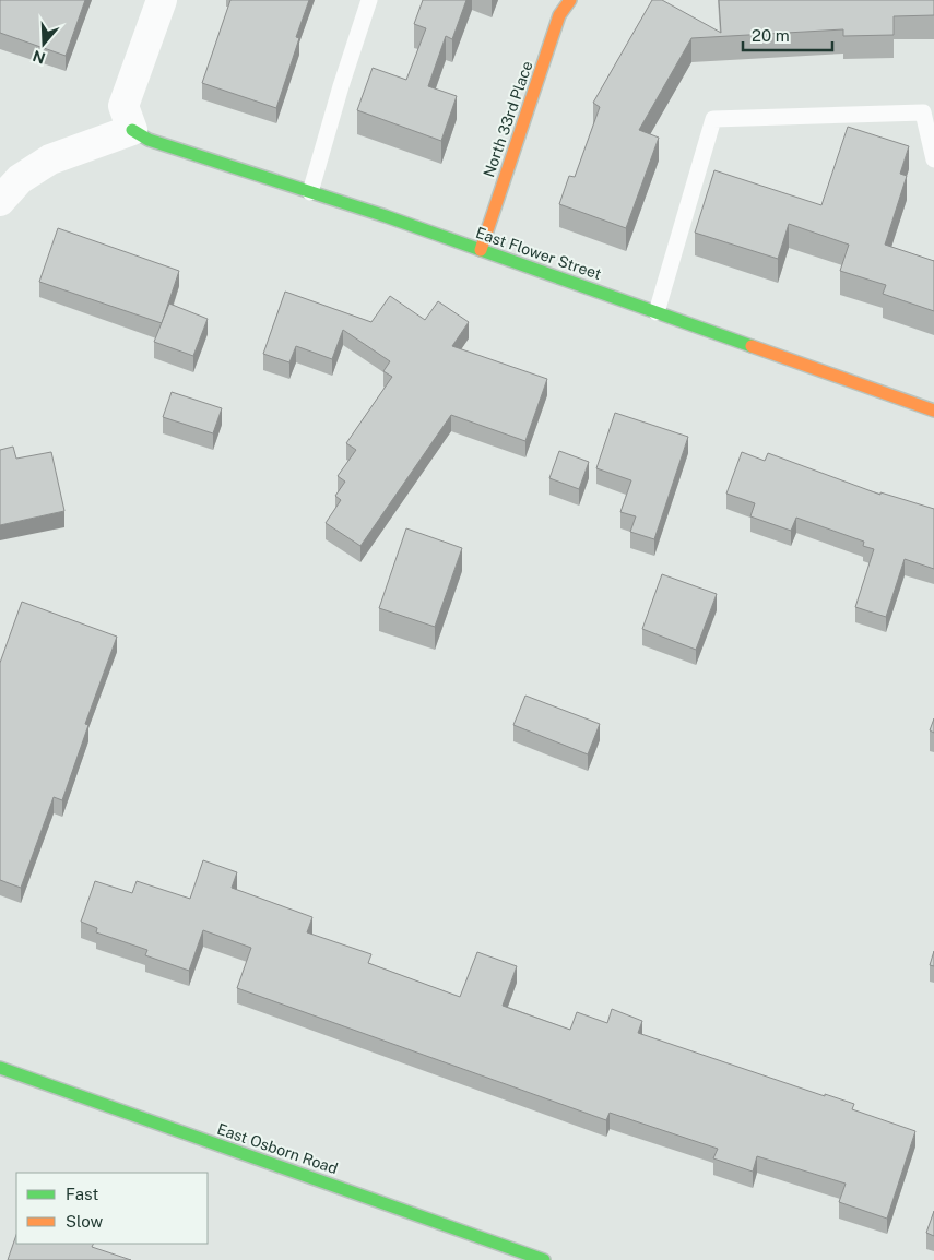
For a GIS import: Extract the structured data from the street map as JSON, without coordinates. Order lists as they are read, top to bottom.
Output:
{
  "streets": {
    "street": ["North 33rd Place", "East Flower Street", "East Osborn Road"]
  },
  "crossings": [
    ["North 33rd Place", "East Flower Street"]
  ],
  "legend": ["Fast", "Slow"],
  "scale_bar": "20 m",
  "north": "bottom"
}
